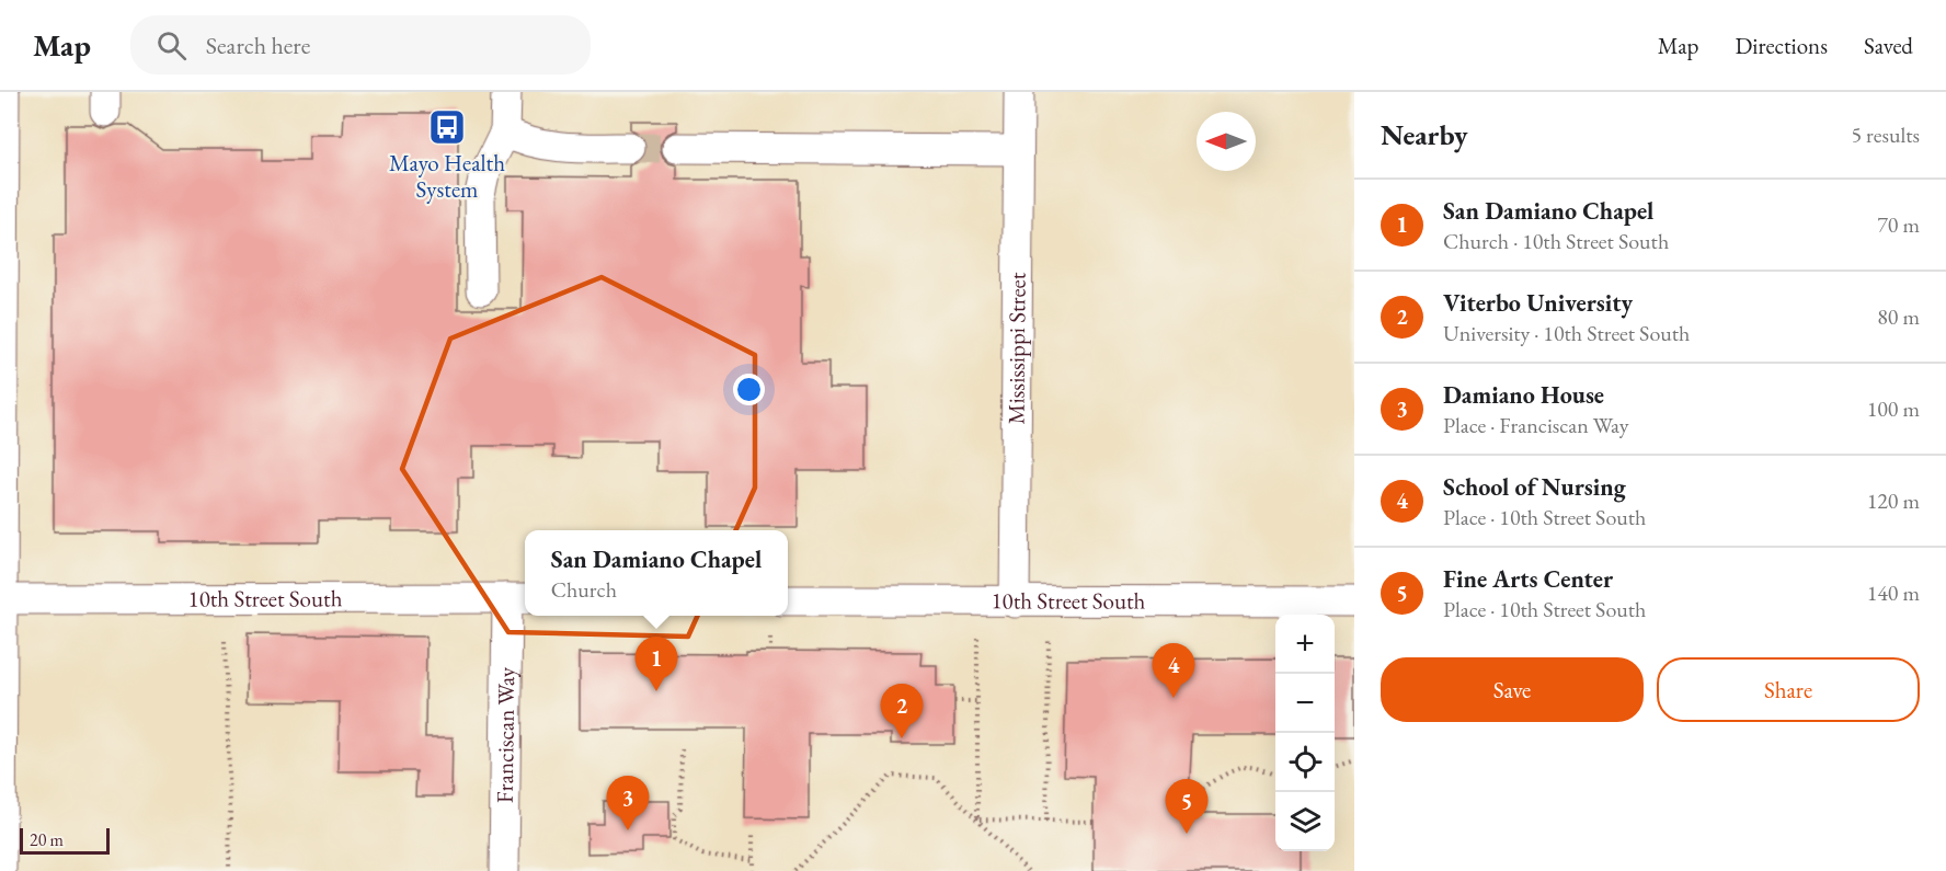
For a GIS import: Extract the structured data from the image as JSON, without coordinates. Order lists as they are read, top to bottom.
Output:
{
  "streets": {
    "street": ["Mississippi Street", "10th Street South", "Franciscan Way"]
  },
  "crossings": [
    ["Mississippi Street", "10th Street South"],
    ["10th Street South", "Franciscan Way"]
  ],
  "places": {
    "bus stop": ["Mayo Health System"]
  },
  "scale_bar": "20 m",
  "north": "left",
  "page": {
    "header": "Map",
    "search": "Search here",
    "nav": ["Map", "Directions", "Saved"],
    "heading": ["Nearby", "5 results"],
    "list": [
      {
        "mark": "1",
        "name": "San Damiano Chapel",
        "note": "Church · 10th Street South",
        "value": "70 m"
      },
      {
        "mark": "2",
        "name": "Viterbo University",
        "note": "University · 10th Street South",
        "value": "80 m"
      },
      {
        "mark": "3",
        "name": "Damiano House",
        "note": "Place · Franciscan Way",
        "value": "100 m"
      },
      {
        "mark": "4",
        "name": "School of Nursing",
        "note": "Place · 10th Street South",
        "value": "120 m"
      },
      {
        "mark": "5",
        "name": "Fine Arts Center",
        "note": "Place · 10th Street South",
        "value": "140 m"
      }
    ],
    "popup": ["San Damiano Chapel", "Church"],
    "map_buttons": ["+", "−"],
    "pins": [
      "1",
      "4",
      "2",
      "3",
      "5"
    ],
    "buttons": ["Save", "Share"],
    "scale": "20 m"
  }
}
